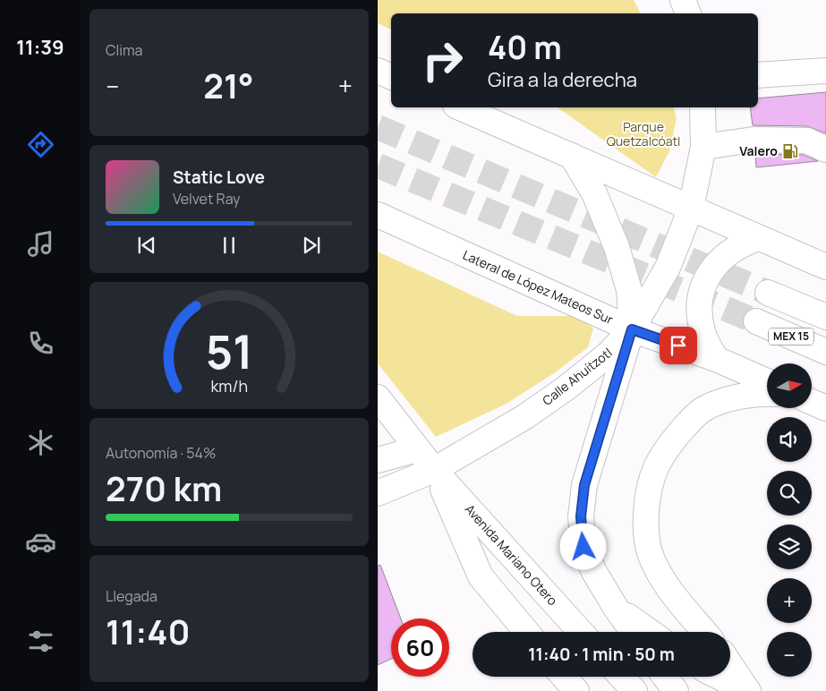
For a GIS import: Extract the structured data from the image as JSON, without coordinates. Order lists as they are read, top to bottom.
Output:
{
  "streets": {
    "main road": [
      "Lateral de López Mateos Sur",
      "MEX 15",
      "Calle Ahuítzotl",
      "Avenida Mariano Otero"
    ]
  },
  "crossings": [
    ["Lateral de López Mateos Sur", "Calle Ahuítzotl"],
    ["Calle Ahuítzotl", "Avenida Mariano Otero"]
  ],
  "parks": ["Parque Quetzalcóatl"],
  "places": {
    "fuel station": ["Valero"]
  },
  "north": "right",
  "page": {
    "tabs": "11:39",
    "tile": [
      "Clima",
      ["Autonomía · 54%", "270 km"],
      ["Llegada", "11:40"]
    ],
    "turn": ["40 m", "Gira a la derecha"],
    "heat": ["−", "21°", "+"],
    "song": ["Static Love", "Velvet Ray"],
    "map_buttons": ["+", "−"],
    "limit": "60",
    "trip": "11:40 · 1 min · 50 m",
    "gauge": ["51", "km/h"]
  }
}
